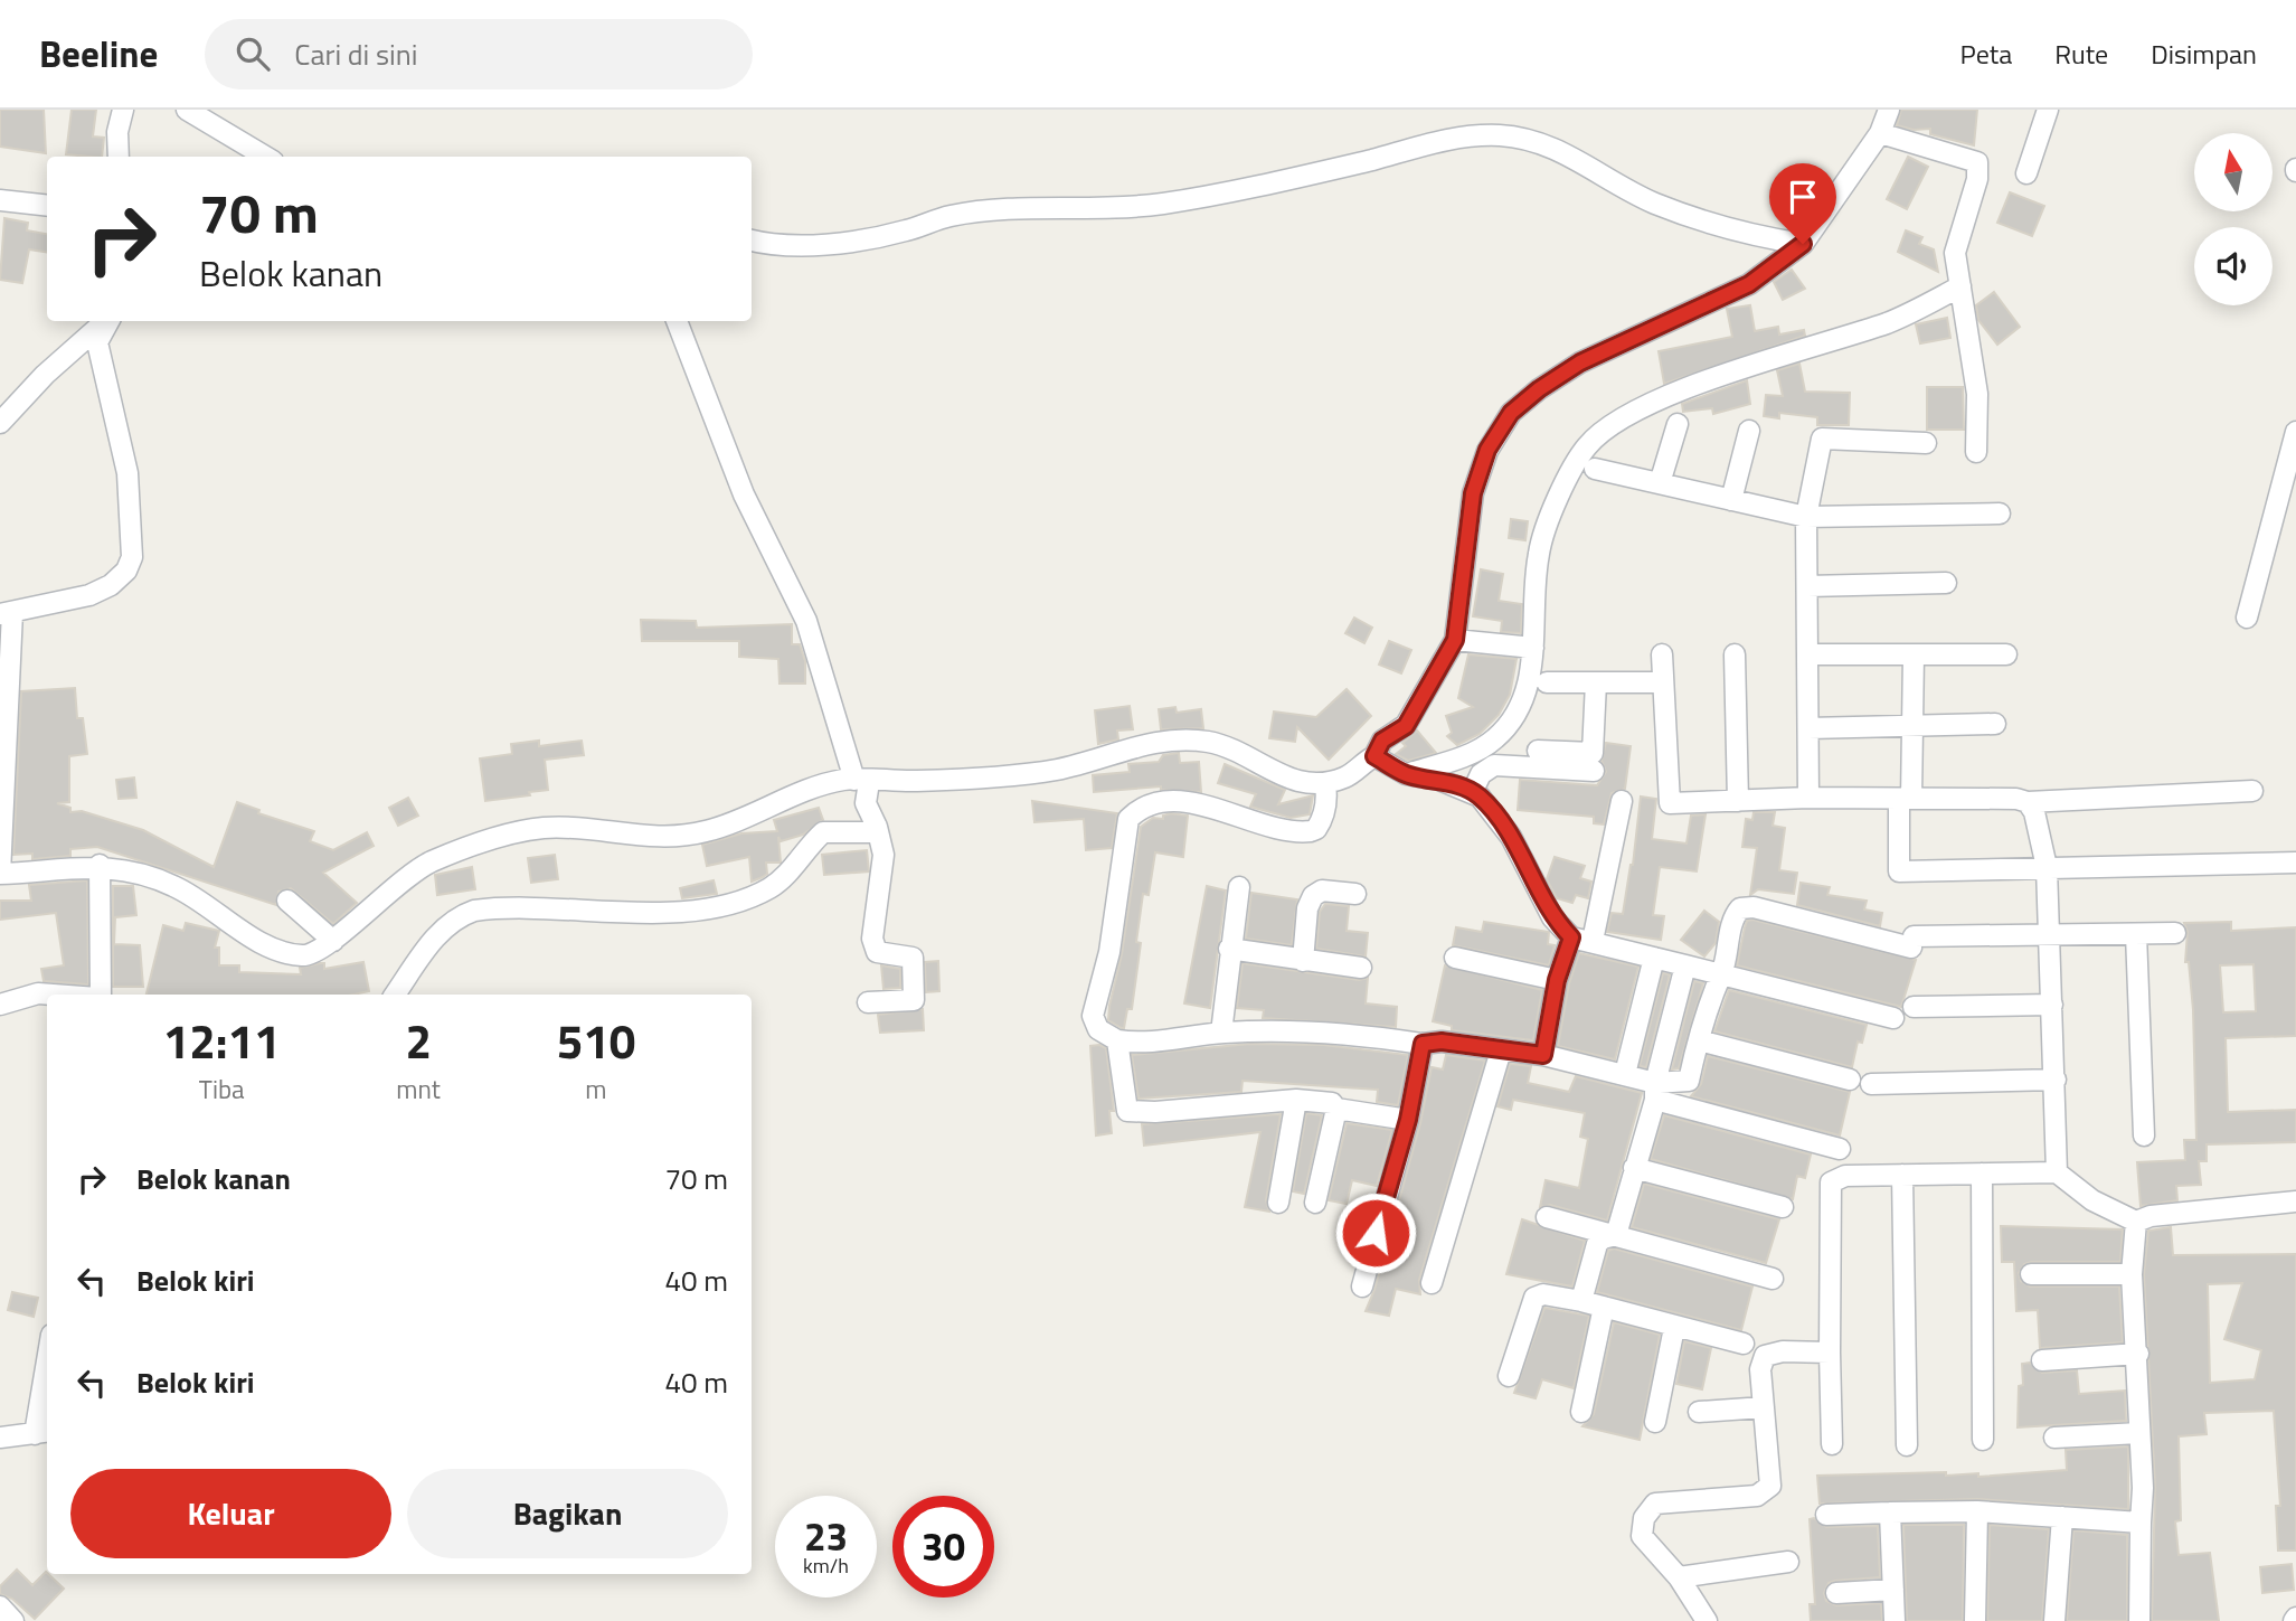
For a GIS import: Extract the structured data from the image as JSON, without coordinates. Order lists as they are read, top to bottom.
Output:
{
  "north": "top",
  "page": {
    "header": "Beeline",
    "search": "Cari di sini",
    "nav": ["Peta", "Rute", "Disimpan"],
    "turn": ["70 m", "Belok kanan"],
    "eta": [
      "12:11",
      "Tiba",
      "2",
      "mnt",
      "510",
      "m"
    ],
    "list": [
      {
        "name": "Belok kanan",
        "value": "70 m"
      },
      {
        "name": "Belok kiri",
        "value": "40 m"
      },
      {
        "name": "Belok kiri",
        "value": "40 m"
      }
    ],
    "buttons": ["Keluar", "Bagikan"],
    "speed": "23 km/h",
    "limit": "30"
  }
}
